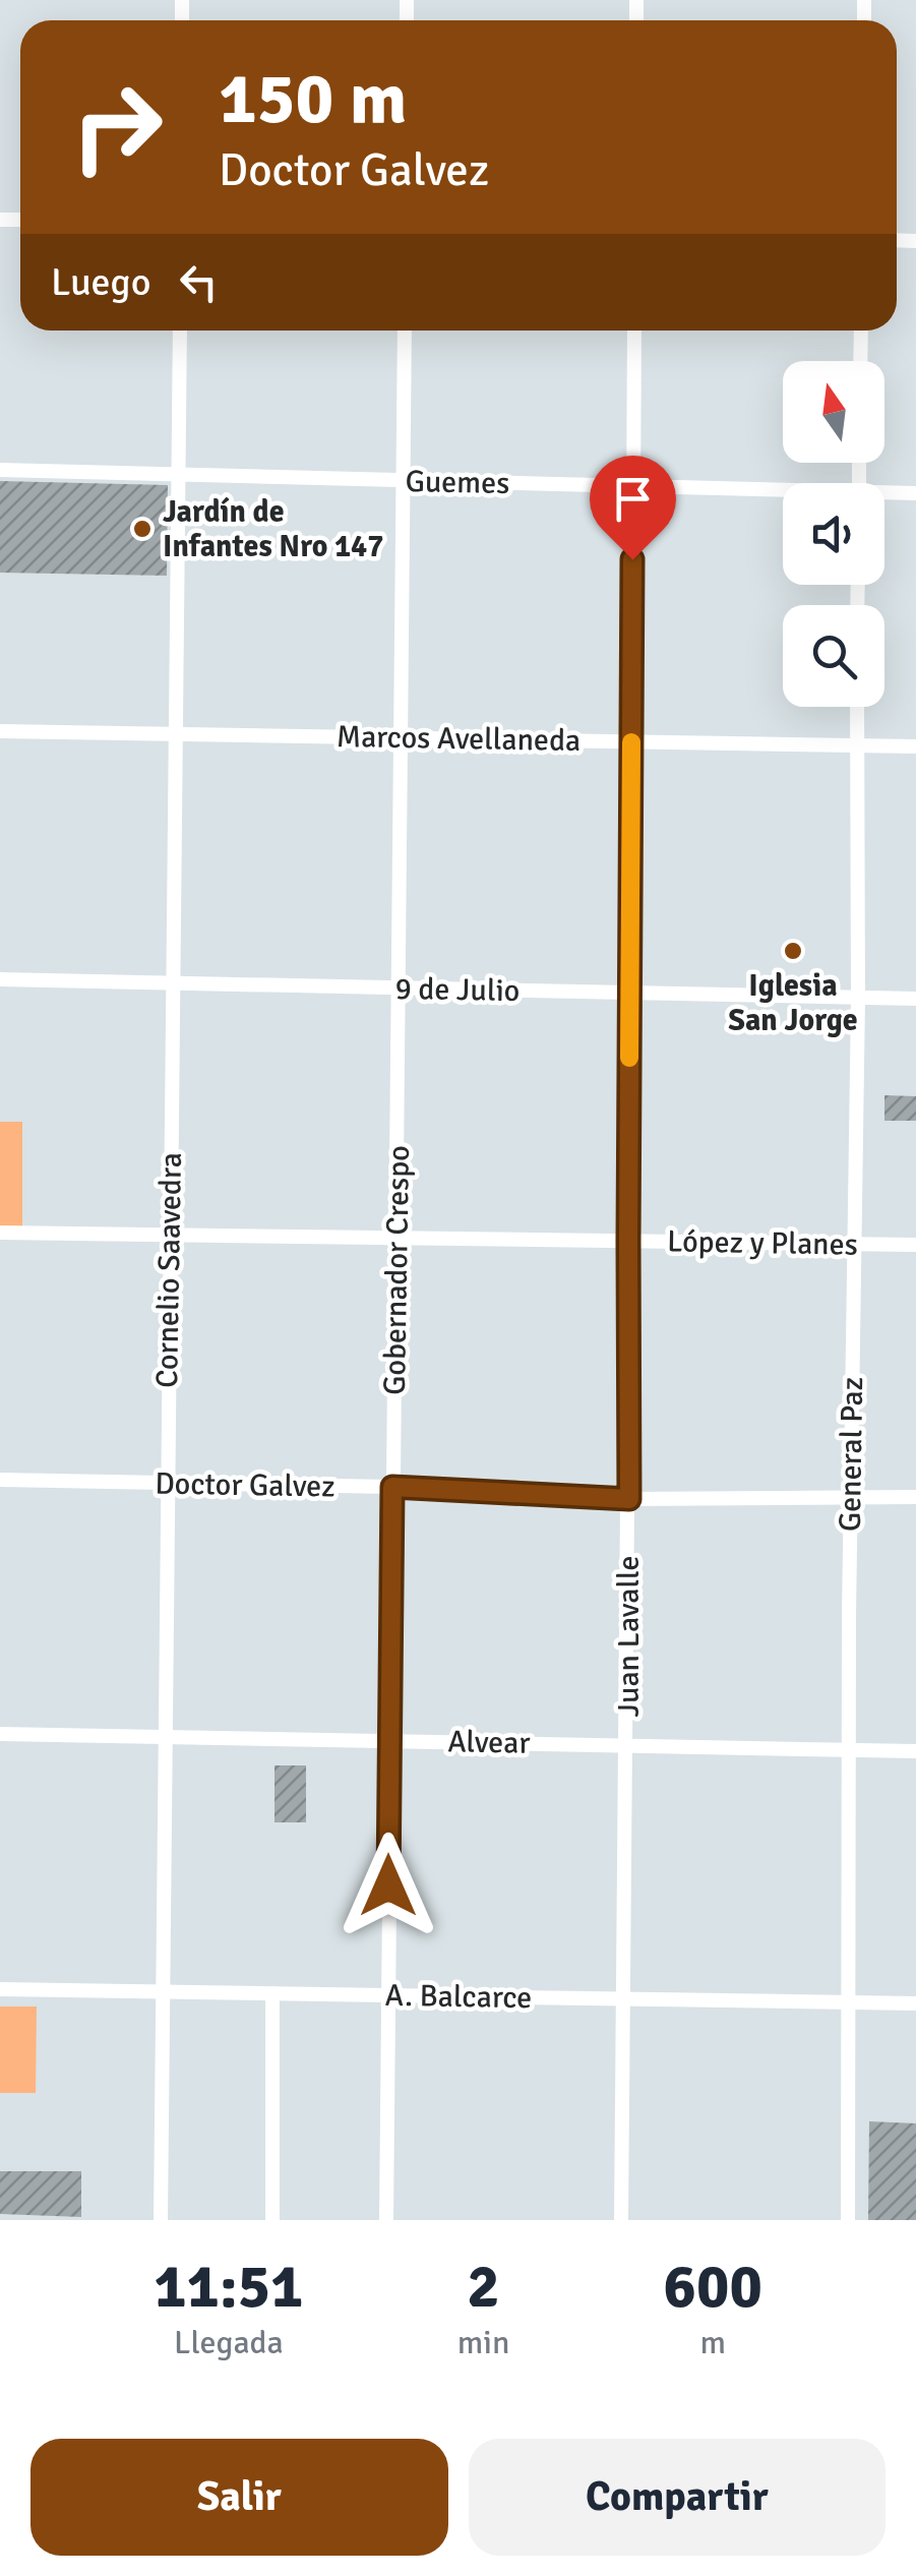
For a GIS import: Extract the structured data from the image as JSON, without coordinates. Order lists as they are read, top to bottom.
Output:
{
  "streets": {
    "street": [
      "Guemes",
      "Marcos Avellaneda",
      "9 de Julio",
      "López y Planes",
      "Cornelio Saavedra",
      "Gobernador Crespo",
      "General Paz",
      "Doctor Galvez",
      "Juan Lavalle",
      "Alvear",
      "A. Balcarce"
    ]
  },
  "crossings": [
    ["Guemes", "Cornelio Saavedra"],
    ["Guemes", "Gobernador Crespo"],
    ["Guemes", "Juan Lavalle"],
    ["Marcos Avellaneda", "Cornelio Saavedra"],
    ["Marcos Avellaneda", "Gobernador Crespo"],
    ["Marcos Avellaneda", "General Paz"],
    ["Marcos Avellaneda", "Juan Lavalle"],
    ["9 de Julio", "Cornelio Saavedra"],
    ["9 de Julio", "Gobernador Crespo"],
    ["9 de Julio", "General Paz"],
    ["9 de Julio", "Juan Lavalle"],
    ["López y Planes", "Cornelio Saavedra"],
    ["López y Planes", "Gobernador Crespo"],
    ["López y Planes", "General Paz"],
    ["López y Planes", "Juan Lavalle"],
    ["Cornelio Saavedra", "Doctor Galvez"],
    ["Cornelio Saavedra", "Alvear"],
    ["Cornelio Saavedra", "A. Balcarce"],
    ["Gobernador Crespo", "Doctor Galvez"],
    ["Gobernador Crespo", "Alvear"],
    ["Gobernador Crespo", "A. Balcarce"],
    ["General Paz", "Doctor Galvez"],
    ["General Paz", "Alvear"],
    ["General Paz", "A. Balcarce"],
    ["Doctor Galvez", "Juan Lavalle"],
    ["Juan Lavalle", "Alvear"],
    ["Juan Lavalle", "A. Balcarce"]
  ],
  "places": ["Jardín de Infantes Nro 147", "Iglesia San Jorge"],
  "north": "top",
  "page": {
    "turn": ["150 m", "Doctor Galvez"],
    "then": "Luego",
    "eta": [
      "11:51",
      "Llegada",
      "2",
      "min",
      "600",
      "m"
    ],
    "buttons": ["Salir", "Compartir"]
  }
}
